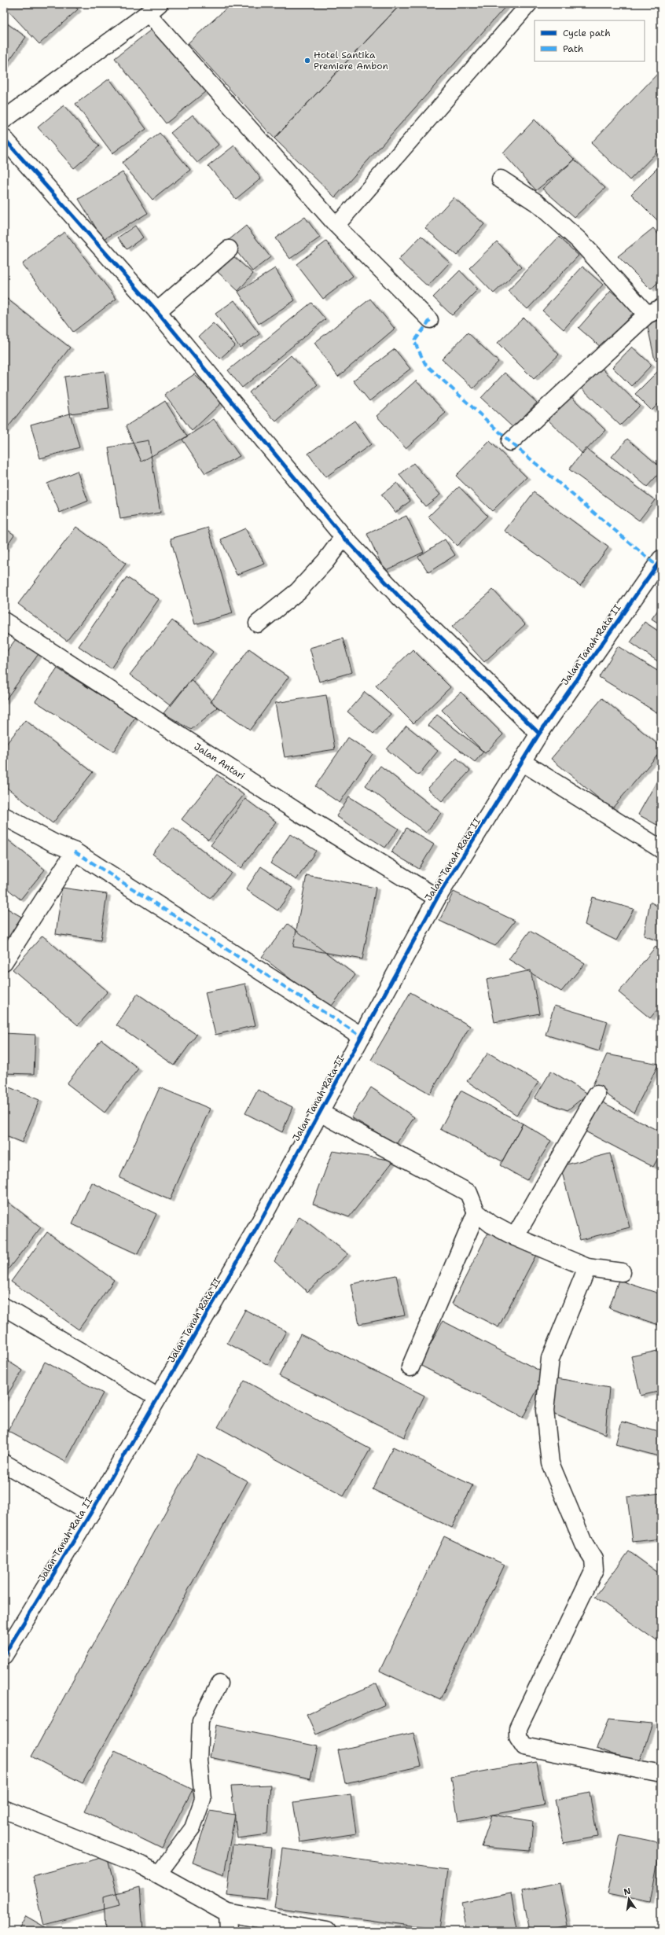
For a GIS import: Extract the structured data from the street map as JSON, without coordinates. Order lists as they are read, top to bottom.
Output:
{
  "streets": {
    "street": ["Jalan Tanah Rata II", "Jalan Antari"]
  },
  "crossings": [
    ["Jalan Tanah Rata II", "Jalan Antari"]
  ],
  "places": ["Hotel Santika Premiere Ambon"],
  "legend": ["Cycle path", "Path"],
  "north": "top"
}
